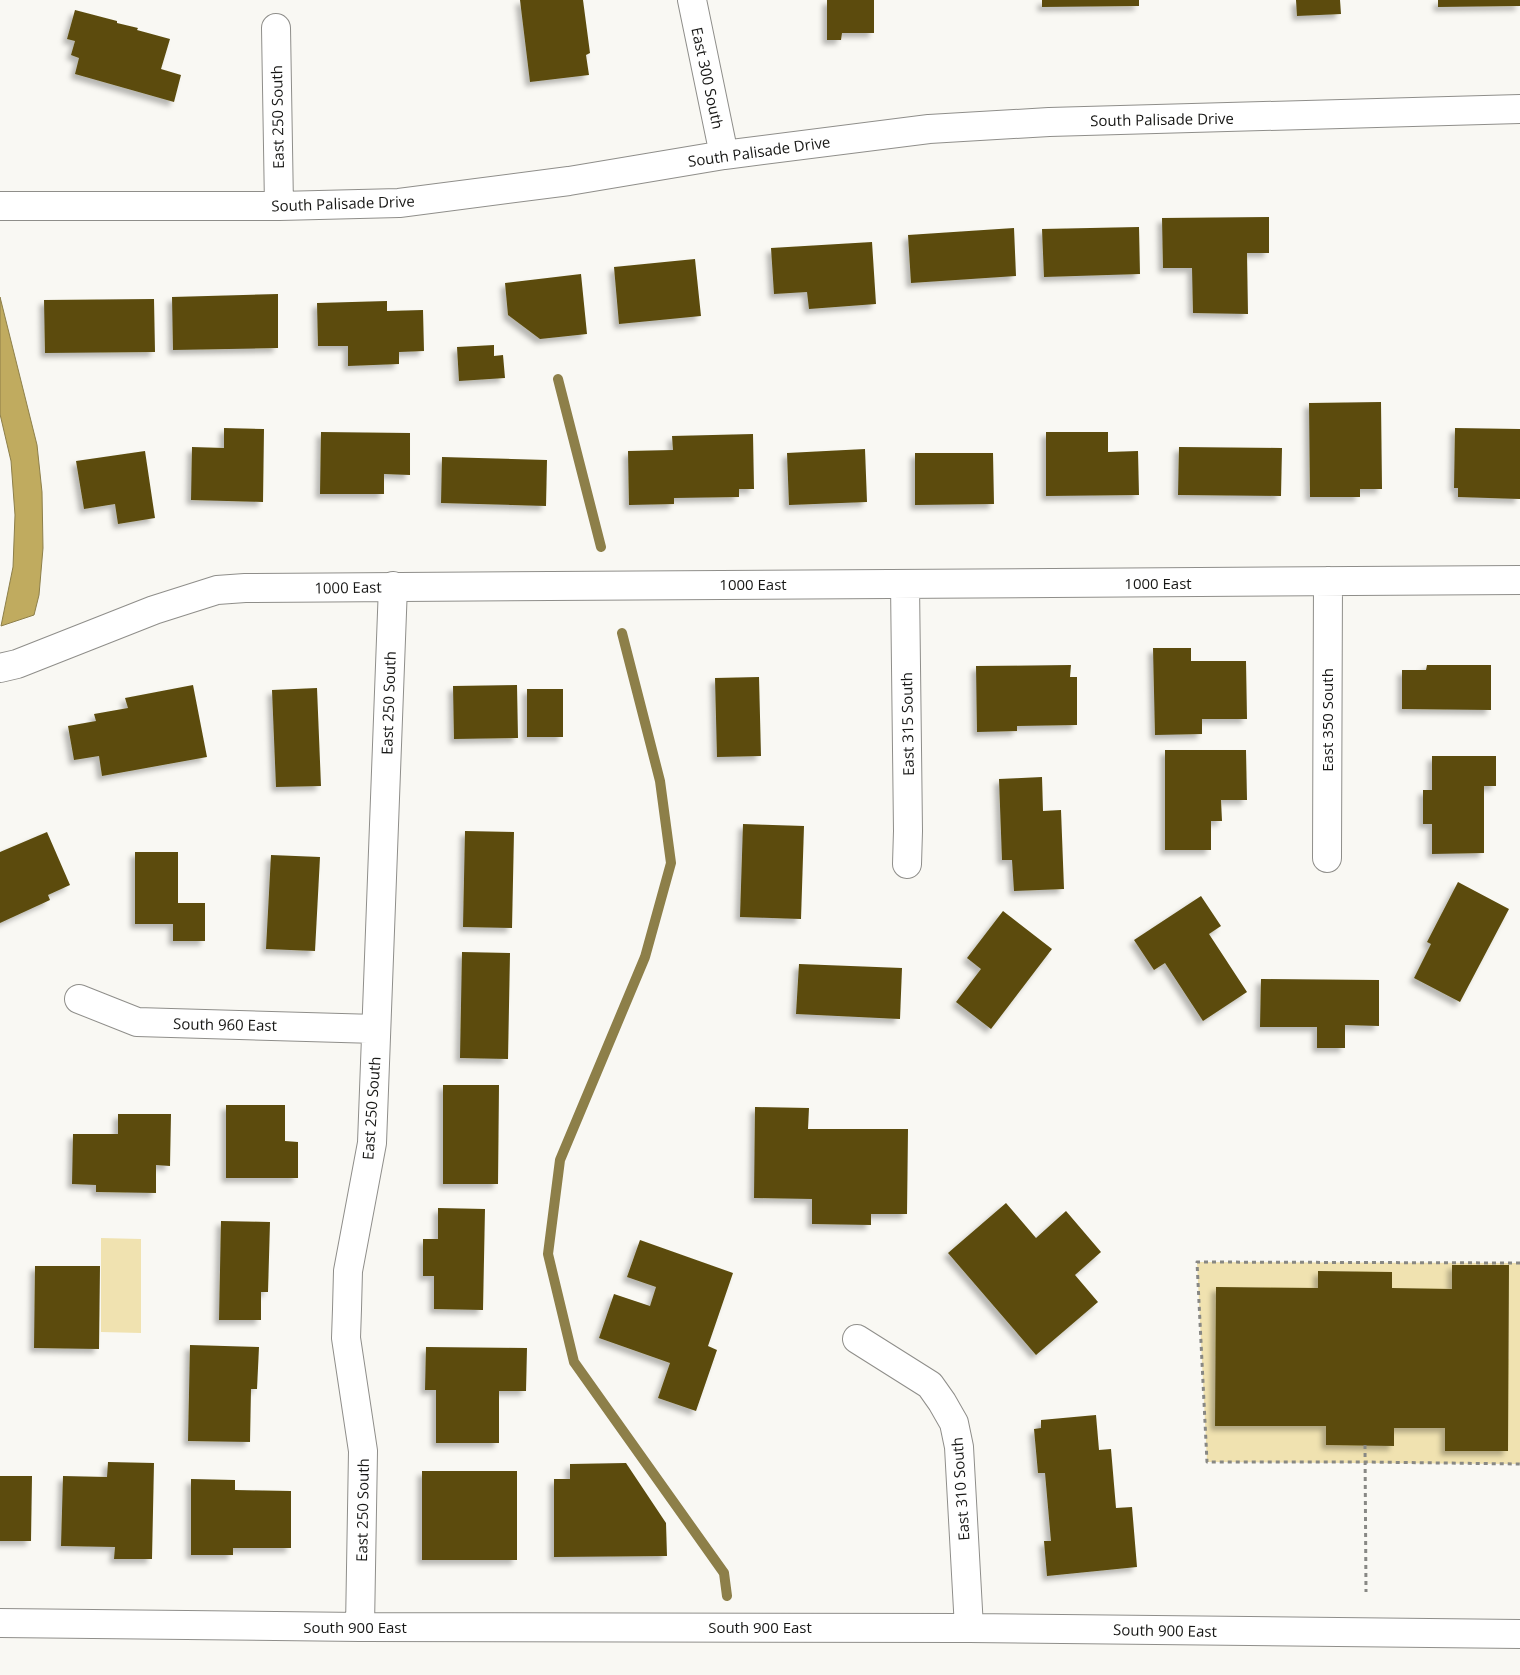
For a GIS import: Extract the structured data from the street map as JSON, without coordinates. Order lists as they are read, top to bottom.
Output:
{
  "streets": {
    "street": [
      "East 300 South",
      "East 250 South",
      "South Palisade Drive",
      "1000 East",
      "East 350 South",
      "East 315 South",
      "South 960 East",
      "East 310 South",
      "South 900 East"
    ]
  },
  "crossings": [
    ["East 300 South", "South Palisade Drive"],
    ["East 250 South", "South Palisade Drive"],
    ["East 250 South", "1000 East"],
    ["East 250 South", "South 960 East"],
    ["East 250 South", "South 900 East"],
    ["1000 East", "East 350 South"],
    ["1000 East", "East 315 South"],
    ["East 310 South", "South 900 East"]
  ]
}
